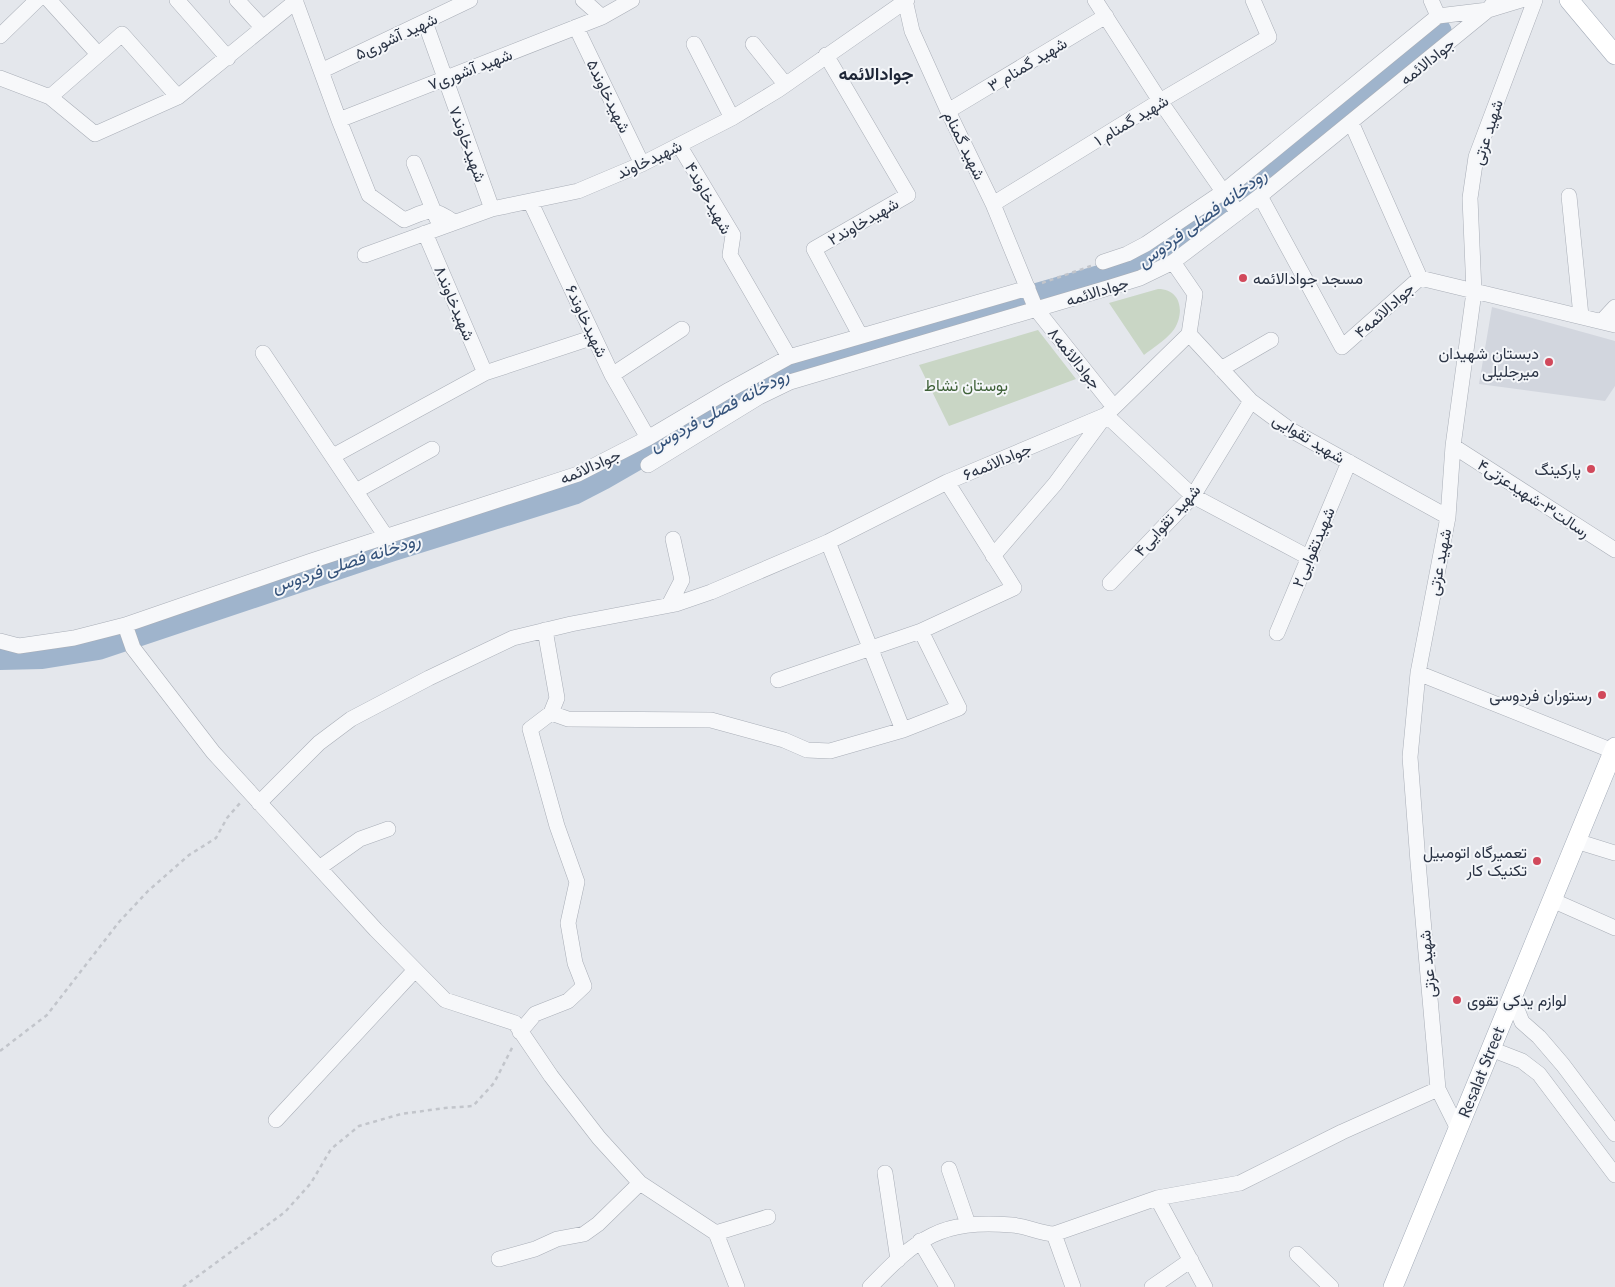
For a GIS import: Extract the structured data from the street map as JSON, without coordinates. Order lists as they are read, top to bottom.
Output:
{
  "streets": {
    "main road": ["Resalat Street"],
    "street": [
      "شهید آشوری۵",
      "جوادالائمه",
      "شهید گمنام ۳",
      "شهید آشوری۷",
      "شهیدخاوند۵",
      "شهید گمنام ۱",
      "شهید عزتی",
      "شهیدخاوند۷",
      "شهید گمنام",
      "شهیدخاوند",
      "شهیدخاوند۴",
      "شهیدخاوند۲",
      "شهیدخاوند۸",
      "جوادالائمه۴",
      "شهیدخاوند۶",
      "جوادالائمه۸",
      "شهید تقوایی",
      "جوادالائمه۶",
      "رسالت۳-شهیدعزتی۴",
      "شهید تقوایی۴",
      "شهیدتقوایی۲"
    ]
  },
  "crossings": [
    ["شهید آشوری۵", "شهیدخاوند۷"],
    ["جوادالائمه", "شهید گمنام"],
    ["جوادالائمه", "شهیدخاوند۴"],
    ["جوادالائمه", "شهیدخاوند۲"],
    ["جوادالائمه", "جوادالائمه۴"],
    ["جوادالائمه", "شهیدخاوند۶"],
    ["جوادالائمه", "جوادالائمه۸"],
    ["شهید گمنام ۳", "شهید گمنام"],
    ["شهید آشوری۷", "شهیدخاوند۵"],
    ["شهید آشوری۷", "شهیدخاوند۷"],
    ["شهیدخاوند۵", "شهیدخاوند"],
    ["شهید گمنام ۱", "شهید گمنام"],
    ["شهید عزتی", "شهید تقوایی"],
    ["شهید عزتی", "رسالت۳-شهیدعزتی۴"],
    ["شهید عزتی", "Resalat Street"],
    ["شهیدخاوند۷", "شهیدخاوند"],
    ["شهید گمنام", "شهیدخاوند"],
    ["شهید گمنام", "جوادالائمه۸"],
    ["شهیدخاوند", "شهیدخاوند۴"],
    ["شهیدخاوند", "شهیدخاوند۲"],
    ["شهیدخاوند", "شهیدخاوند۸"],
    ["شهیدخاوند", "شهیدخاوند۶"],
    ["جوادالائمه۸", "جوادالائمه۶"],
    ["جوادالائمه۸", "شهید تقوایی۴"],
    ["جوادالائمه۸", "شهیدتقوایی۲"],
    ["شهید تقوایی", "جوادالائمه۶"],
    ["شهید تقوایی", "شهید تقوایی۴"],
    ["شهید تقوایی", "شهیدتقوایی۲"]
  ],
  "districts": ["جوادالائمه"],
  "water": ["رودخانه فصلی فردوس"],
  "parks": ["بوستان نشاط"],
  "places": [
    "مسجد جوادالائمه",
    "دبستان شهیدان میرجلیلی",
    "پارکینگ",
    "رستوران فردوسی",
    "تعمیرگاه اتومبیل تکنیک کار",
    "لوازم یدکی تقوی"
  ]
}
